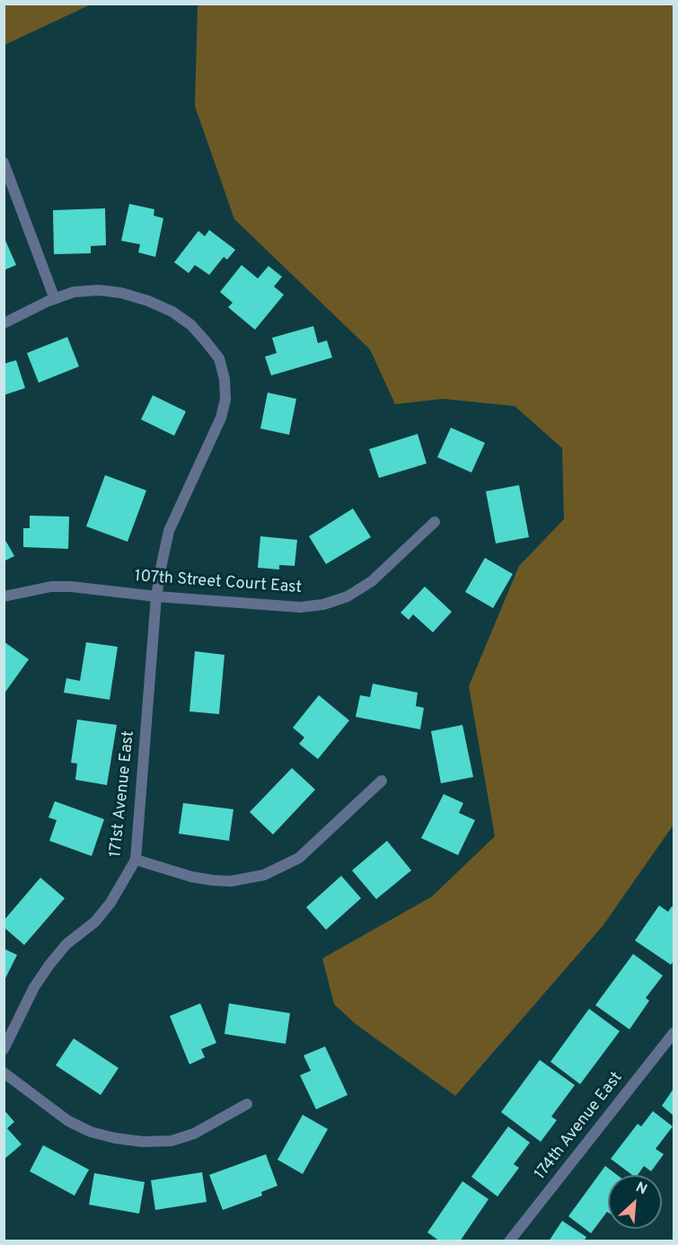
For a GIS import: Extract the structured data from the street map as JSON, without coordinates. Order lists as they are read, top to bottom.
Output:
{
  "streets": {
    "street": ["107th Street Court East", "171st Avenue East", "174th Avenue East"]
  },
  "crossings": [
    ["107th Street Court East", "171st Avenue East"]
  ],
  "north": "top right"
}
